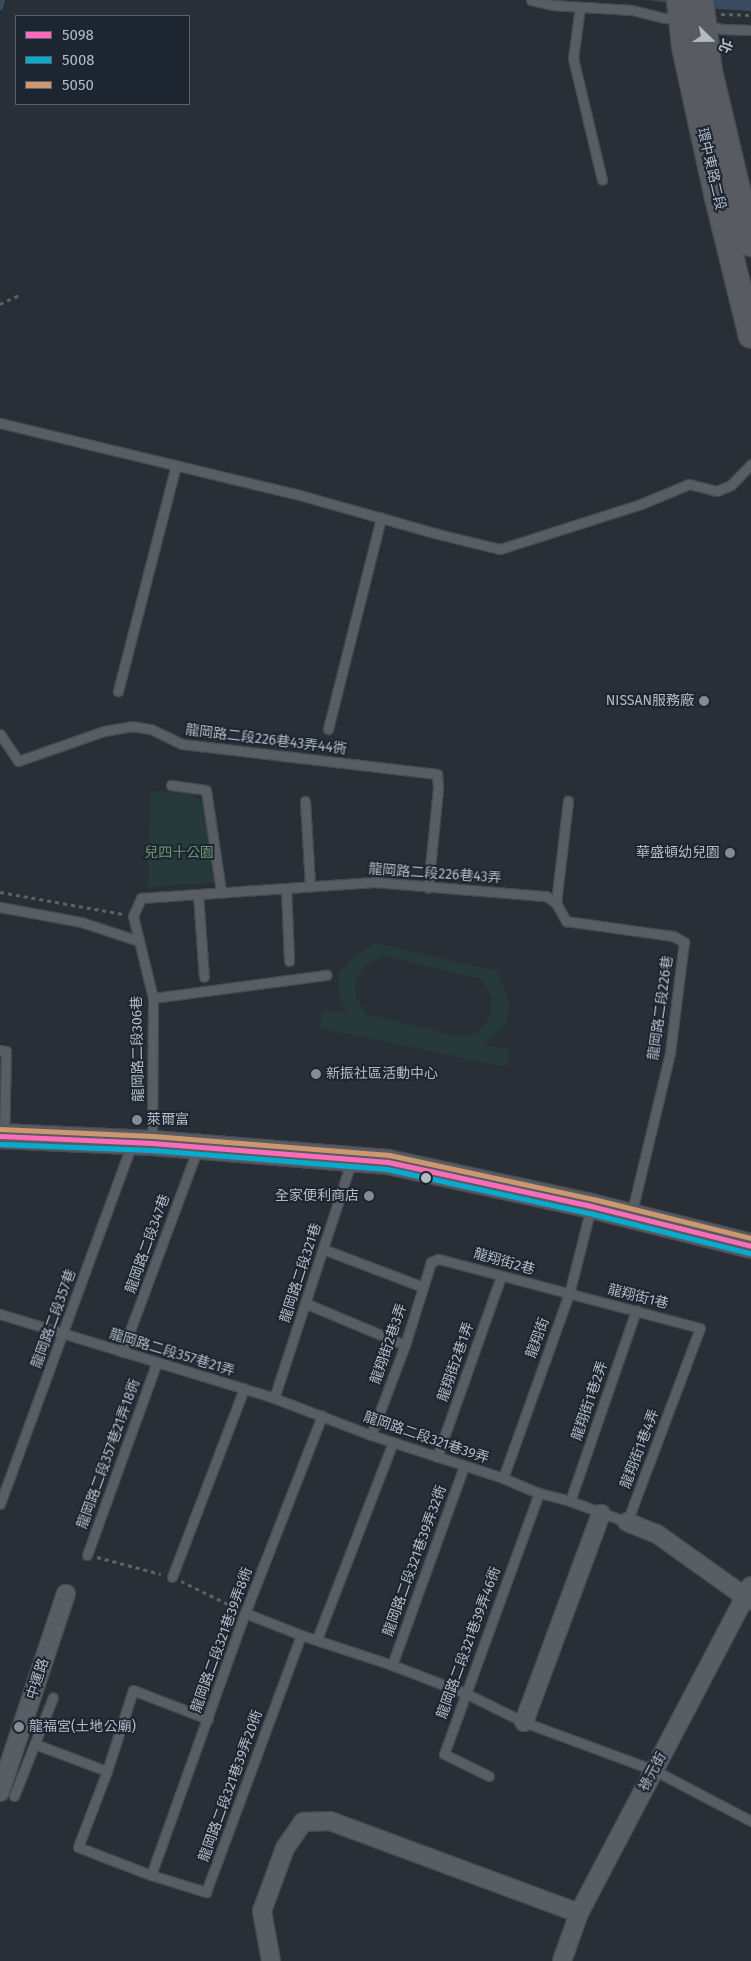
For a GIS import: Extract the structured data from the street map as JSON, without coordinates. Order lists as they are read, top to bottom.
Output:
{
  "streets": {
    "main road": ["環中東路二段"],
    "street": ["中運路", "祿元街"],
    "lane": [
      "龍岡路二段226巷43弄44衖",
      "龍岡路二段226巷43弄",
      "龍岡路二段226巷",
      "龍岡路二段306巷",
      "龍岡路二段347巷",
      "龍翔街2巷",
      "龍岡路二段321巷",
      "龍翔街1巷",
      "龍岡路二段357巷",
      "龍翔街",
      "龍翔街2巷3弄",
      "龍岡路二段357巷21弄",
      "龍翔街2巷1弄",
      "龍翔街1巷2弄",
      "龍岡路二段321巷39弄",
      "龍翔街1巷4弄",
      "龍岡路二段357巷21弄18衖",
      "龍岡路二段321巷39弄32衖",
      "龍岡路二段321巷39弄8衖",
      "龍岡路二段321巷39弄46衖",
      "龍岡路二段321巷39弄20衖"
    ]
  },
  "crossings": [
    ["龍岡路二段226巷43弄44衖", "龍岡路二段226巷43弄"],
    ["龍岡路二段226巷43弄", "龍岡路二段226巷"],
    ["龍岡路二段226巷43弄", "龍岡路二段306巷"],
    ["龍岡路二段306巷", "龍岡路二段357巷"],
    ["龍岡路二段347巷", "龍岡路二段357巷21弄"],
    ["龍翔街2巷", "龍翔街1巷"],
    ["龍翔街2巷", "龍翔街"],
    ["龍翔街2巷", "龍翔街2巷3弄"],
    ["龍翔街2巷", "龍翔街2巷1弄"],
    ["龍岡路二段321巷", "龍岡路二段357巷21弄"],
    ["龍岡路二段321巷", "龍岡路二段321巷39弄"],
    ["龍翔街1巷", "龍翔街"],
    ["龍翔街1巷", "龍翔街1巷2弄"],
    ["龍翔街1巷", "龍翔街1巷4弄"],
    ["龍岡路二段357巷", "龍岡路二段357巷21弄"],
    ["龍翔街", "龍岡路二段321巷39弄"],
    ["龍翔街2巷3弄", "龍岡路二段321巷39弄"],
    ["龍岡路二段357巷21弄", "龍岡路二段321巷39弄"],
    ["龍岡路二段357巷21弄", "龍岡路二段357巷21弄18衖"],
    ["龍翔街2巷1弄", "龍岡路二段321巷39弄"],
    ["龍翔街1巷2弄", "龍岡路二段321巷39弄"],
    ["龍岡路二段321巷39弄", "龍岡路二段321巷39弄32衖"],
    ["龍岡路二段321巷39弄", "龍岡路二段321巷39弄8衖"],
    ["龍岡路二段321巷39弄", "龍岡路二段321巷39弄46衖"],
    ["龍岡路二段321巷39弄8衖", "龍岡路二段321巷39弄20衖"]
  ],
  "parks": ["兒四十公園"],
  "places": [
    "NISSAN服務廠",
    "華盛頓幼兒園",
    "新振社區活動中心",
    "萊爾富",
    "全家便利商店",
    "龍福宮(土地公廟)"
  ],
  "lines": ["transit line 5050", "transit line 5098", "transit line 5008"],
  "legend": ["5098", "5008", "5050"],
  "north": "right"
}
